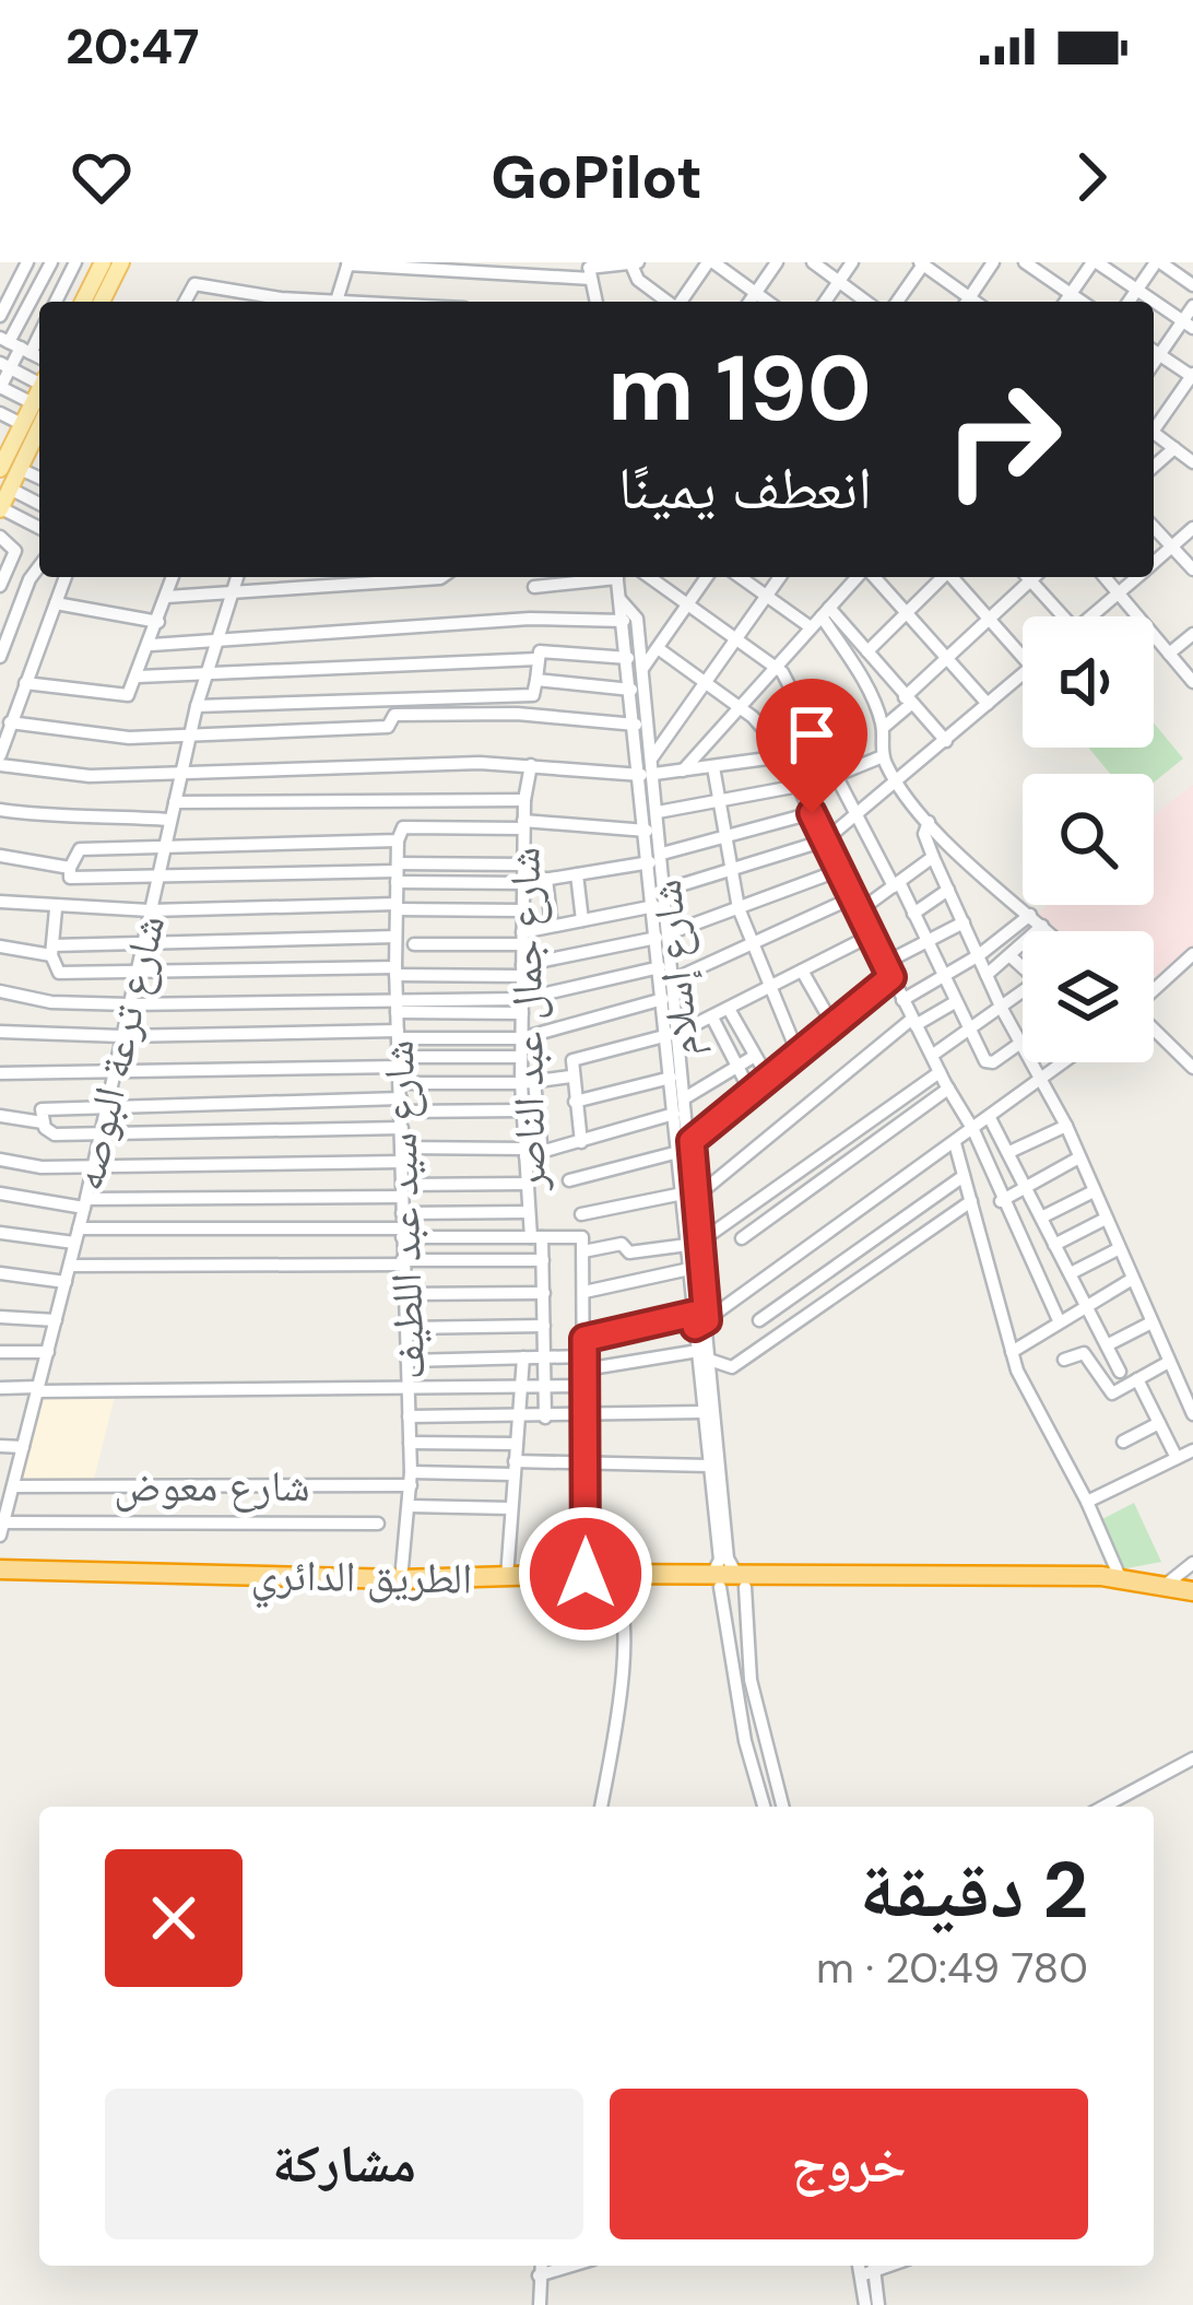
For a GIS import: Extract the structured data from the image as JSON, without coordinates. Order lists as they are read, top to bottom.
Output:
{
  "streets": {
    "highway": ["الطريق الدائري"],
    "street": [
      "شارع إسلام",
      "شارع جمال عبد الناصر",
      "شارع ترعة البوصه",
      "شارع سيد عبد اللطيف",
      "شارع معوض"
    ]
  },
  "crossings": [
    ["شارع إسلام", "شارع معوض"],
    ["شارع إسلام", "الطريق الدائري"],
    ["شارع ترعة البوصه", "شارع معوض"],
    ["شارع سيد عبد اللطيف", "شارع معوض"],
    ["شارع سيد عبد اللطيف", "الطريق الدائري"]
  ],
  "page": {
    "status": "20:47",
    "header": "GoPilot",
    "turn": ["190 m", "انعطف يمينًا"],
    "heading": ["2 دقيقة", "780 m · 20:49"],
    "buttons": ["خروج", "مشاركة"]
  }
}
